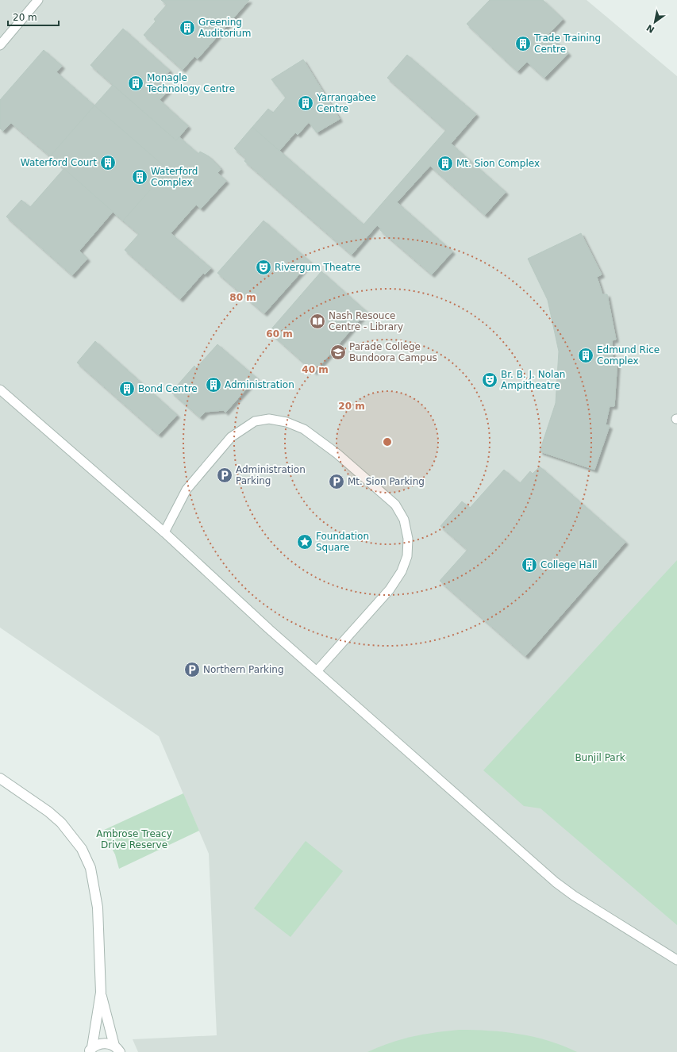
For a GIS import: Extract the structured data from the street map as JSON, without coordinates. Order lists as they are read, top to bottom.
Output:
{
  "parks": ["Bunjil Park", "Ambrose Treacy Drive Reserve"],
  "places": {
    "building": [
      "Greening Auditorium",
      "Trade Training Centre",
      "Monagle Technology Centre",
      "Yarrangabee Centre",
      "Waterford Court",
      "Mt. Sion Complex",
      "Waterford Complex",
      "Edmund Rice Complex",
      "Administration",
      "Bond Centre",
      "College Hall"
    ],
    "theatre": ["Rivergum Theatre", "Br. B. J. Nolan Ampitheatre"],
    "library": ["Nash Resouce Centre - Library"],
    "school or university": ["Parade College Bundoora Campus"],
    "parking": ["Administration Parking", "Mt. Sion Parking", "Northern Parking"],
    "place": ["Foundation Square"]
  },
  "scale_bar": "20 m",
  "north": "bottom left",
  "rings": [
    "80 m",
    "60 m",
    "40 m",
    "20 m"
  ]
}
